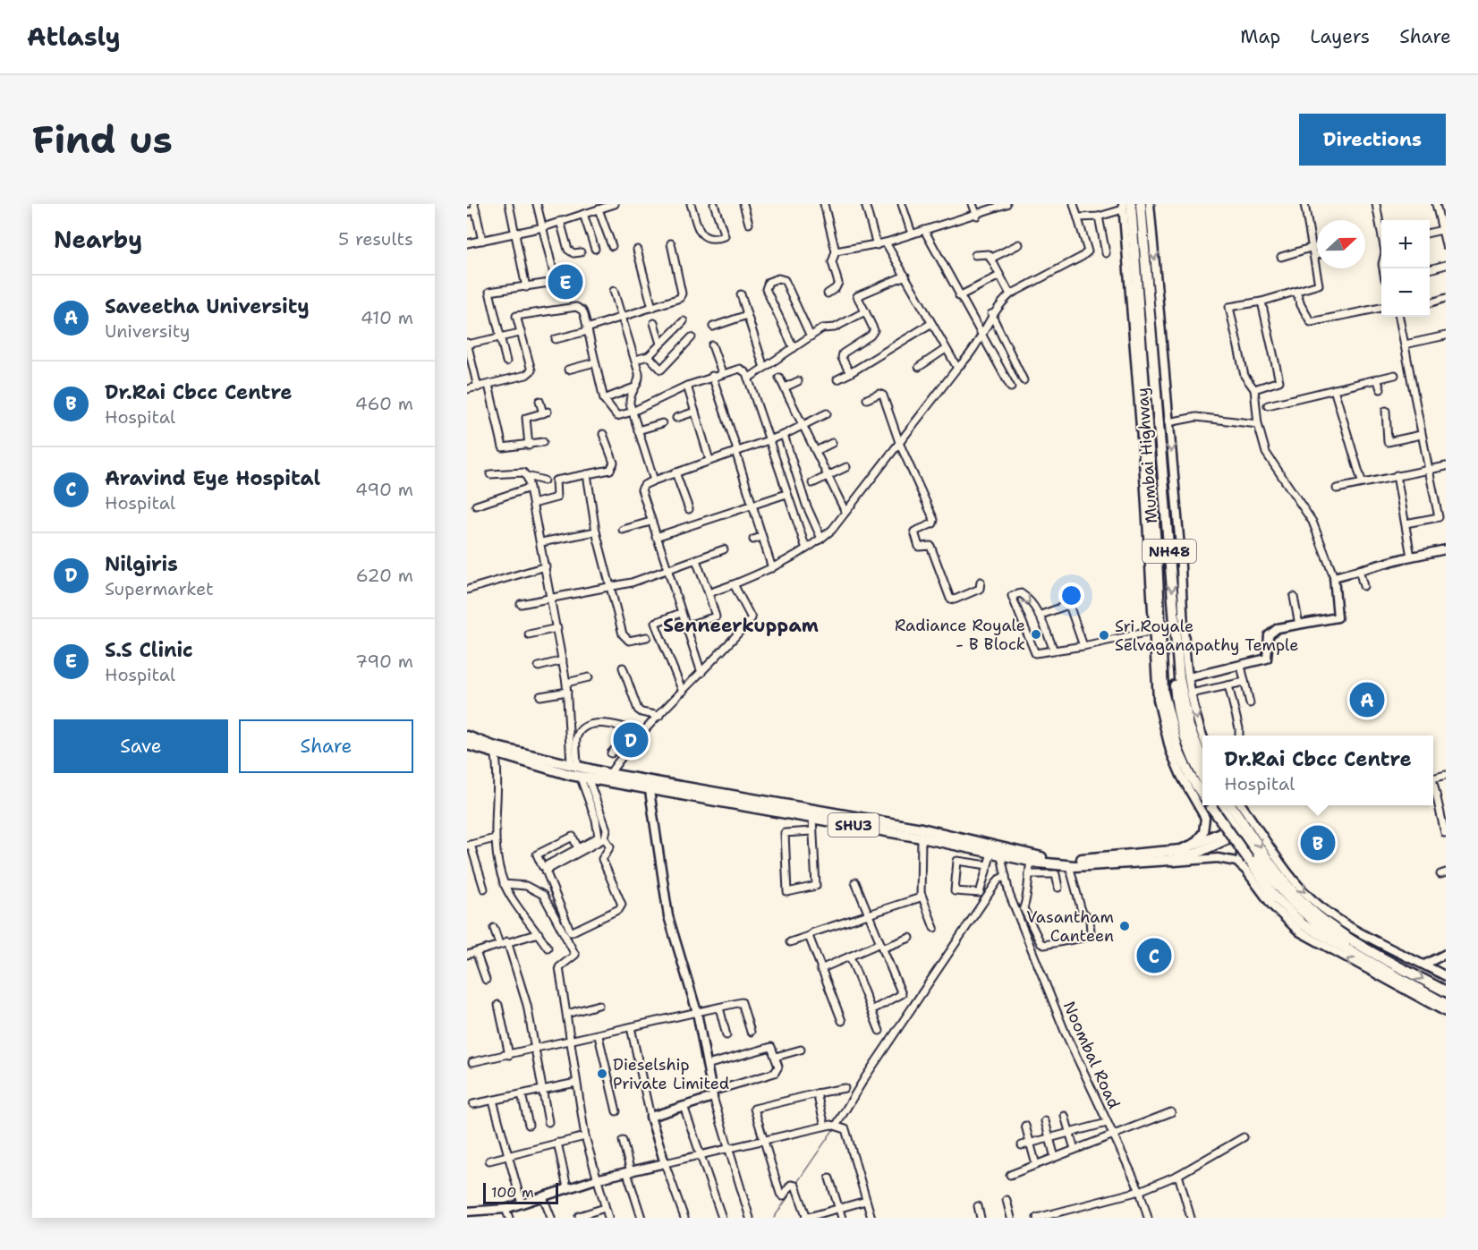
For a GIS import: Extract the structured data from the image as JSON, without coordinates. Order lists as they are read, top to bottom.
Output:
{
  "streets": {
    "main road": ["Mumbai Highway", "NH48", "SHU3"],
    "street": ["Noombal Road"]
  },
  "crossings": [
    ["Mumbai Highway", "NH48"],
    ["SHU3", "Noombal Road"]
  ],
  "districts": ["Senneerkuppam"],
  "places": [
    "Radiance Royale - B Block",
    "Sri Royale Selvaganapathy Temple",
    "Vasantham Canteen",
    "Dieselship Private Limited"
  ],
  "scale_bar": "100 m",
  "north": "right",
  "page": {
    "header": "Atlasly",
    "nav": ["Map", "Layers", "Share"],
    "buttons": [
      "Directions",
      ["Save", "Share"]
    ],
    "title": "Find us",
    "heading": ["Nearby", "5 results"],
    "map_buttons": ["+", "−"],
    "pins": [
      "E",
      "A",
      "D",
      "B",
      "C"
    ],
    "list": [
      {
        "mark": "A",
        "name": "Saveetha University",
        "note": "University",
        "value": "410 m"
      },
      {
        "mark": "B",
        "name": "Dr.Rai Cbcc Centre",
        "note": "Hospital",
        "value": "460 m"
      },
      {
        "mark": "C",
        "name": "Aravind Eye Hospital",
        "note": "Hospital",
        "value": "490 m"
      },
      {
        "mark": "D",
        "name": "Nilgiris",
        "note": "Supermarket",
        "value": "620 m"
      },
      {
        "mark": "E",
        "name": "S.S Clinic",
        "note": "Hospital",
        "value": "790 m"
      }
    ],
    "popup": ["Dr.Rai Cbcc Centre", "Hospital"],
    "scale": "100 m"
  }
}
